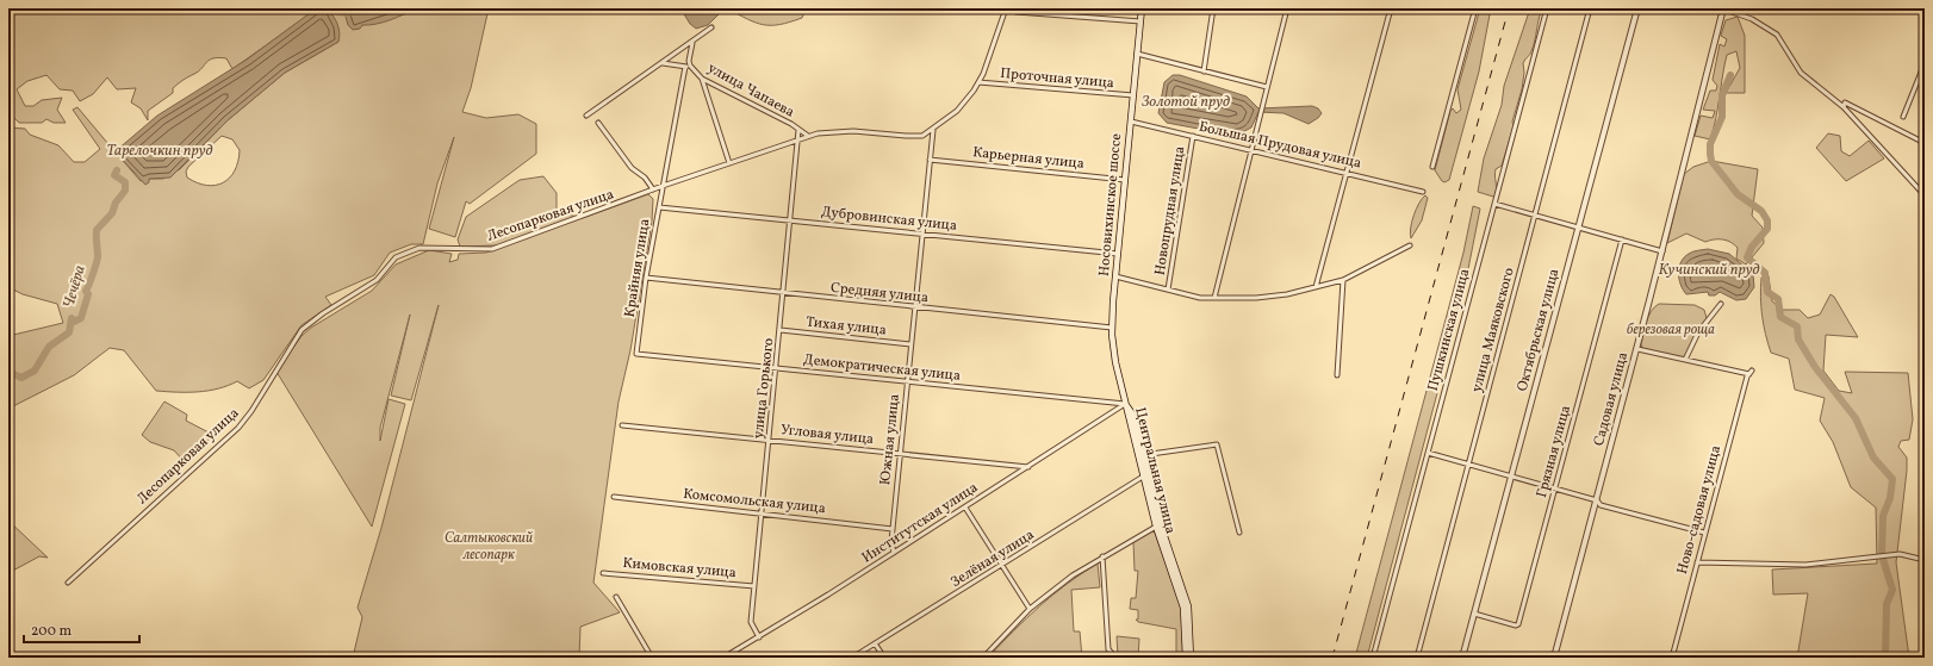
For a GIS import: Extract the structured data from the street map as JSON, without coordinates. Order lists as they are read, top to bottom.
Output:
{
  "streets": {
    "main road": ["Носовихинское шоссе", "Центральная улица"],
    "street": [
      "Проточная улица",
      "улица Чапаева",
      "Большая Прудовая улица",
      "Карьерная улица",
      "Новопрудная улица",
      "Лесопарковая улица",
      "Дубровинская улица",
      "Крайняя улица",
      "Средняя улица",
      "Тихая улица",
      "Пушкинская улица",
      "улица Маяковского",
      "Октябрьская улица",
      "Демократическая улица",
      "улица Горького",
      "Садовая улица",
      "Угловая улица",
      "Южная улица",
      "Грязная улица",
      "Комсомольская улица",
      "Ново-садовая улица",
      "Институтская улица",
      "Зелёная улица",
      "Кимовская улица"
    ]
  },
  "crossings": [
    ["Проточная улица", "Носовихинское шоссе"],
    ["улица Чапаева", "Лесопарковая улица"],
    ["улица Чапаева", "улица Горького"],
    ["Большая Прудовая улица", "Носовихинское шоссе"],
    ["Большая Прудовая улица", "Новопрудная улица"],
    ["Карьерная улица", "Носовихинское шоссе"],
    ["Карьерная улица", "Южная улица"],
    ["Носовихинское шоссе", "Дубровинская улица"],
    ["Носовихинское шоссе", "Средняя улица"],
    ["Носовихинское шоссе", "Демократическая улица"],
    ["Носовихинское шоссе", "Центральная улица"],
    ["Носовихинское шоссе", "Институтская улица"],
    ["Лесопарковая улица", "Крайняя улица"],
    ["Лесопарковая улица", "улица Горького"],
    ["Лесопарковая улица", "Южная улица"],
    ["Дубровинская улица", "Крайняя улица"],
    ["Дубровинская улица", "улица Горького"],
    ["Дубровинская улица", "Южная улица"],
    ["Крайняя улица", "Средняя улица"],
    ["Крайняя улица", "Демократическая улица"],
    ["Средняя улица", "улица Горького"],
    ["Средняя улица", "Южная улица"],
    ["Тихая улица", "улица Горького"],
    ["Тихая улица", "Южная улица"],
    ["Октябрьская улица", "Грязная улица"],
    ["Демократическая улица", "улица Горького"],
    ["Демократическая улица", "Южная улица"],
    ["Демократическая улица", "Центральная улица"],
    ["Демократическая улица", "Институтская улица"],
    ["улица Горького", "Угловая улица"],
    ["улица Горького", "Комсомольская улица"],
    ["улица Горького", "Институтская улица"],
    ["улица Горького", "Кимовская улица"],
    ["Угловая улица", "Южная улица"],
    ["Угловая улица", "Институтская улица"],
    ["Южная улица", "Комсомольская улица"],
    ["Южная улица", "Институтская улица"],
    ["Центральная улица", "Институтская улица"],
    ["Центральная улица", "Зелёная улица"]
  ],
  "water": [
    "Золотой пруд",
    "Тарелочкин пруд",
    "Кучинский пруд",
    "Чечёра"
  ],
  "parks": ["березовая роща", "Салтыковский лесопарк"],
  "scale_bar": "200 m"
}
